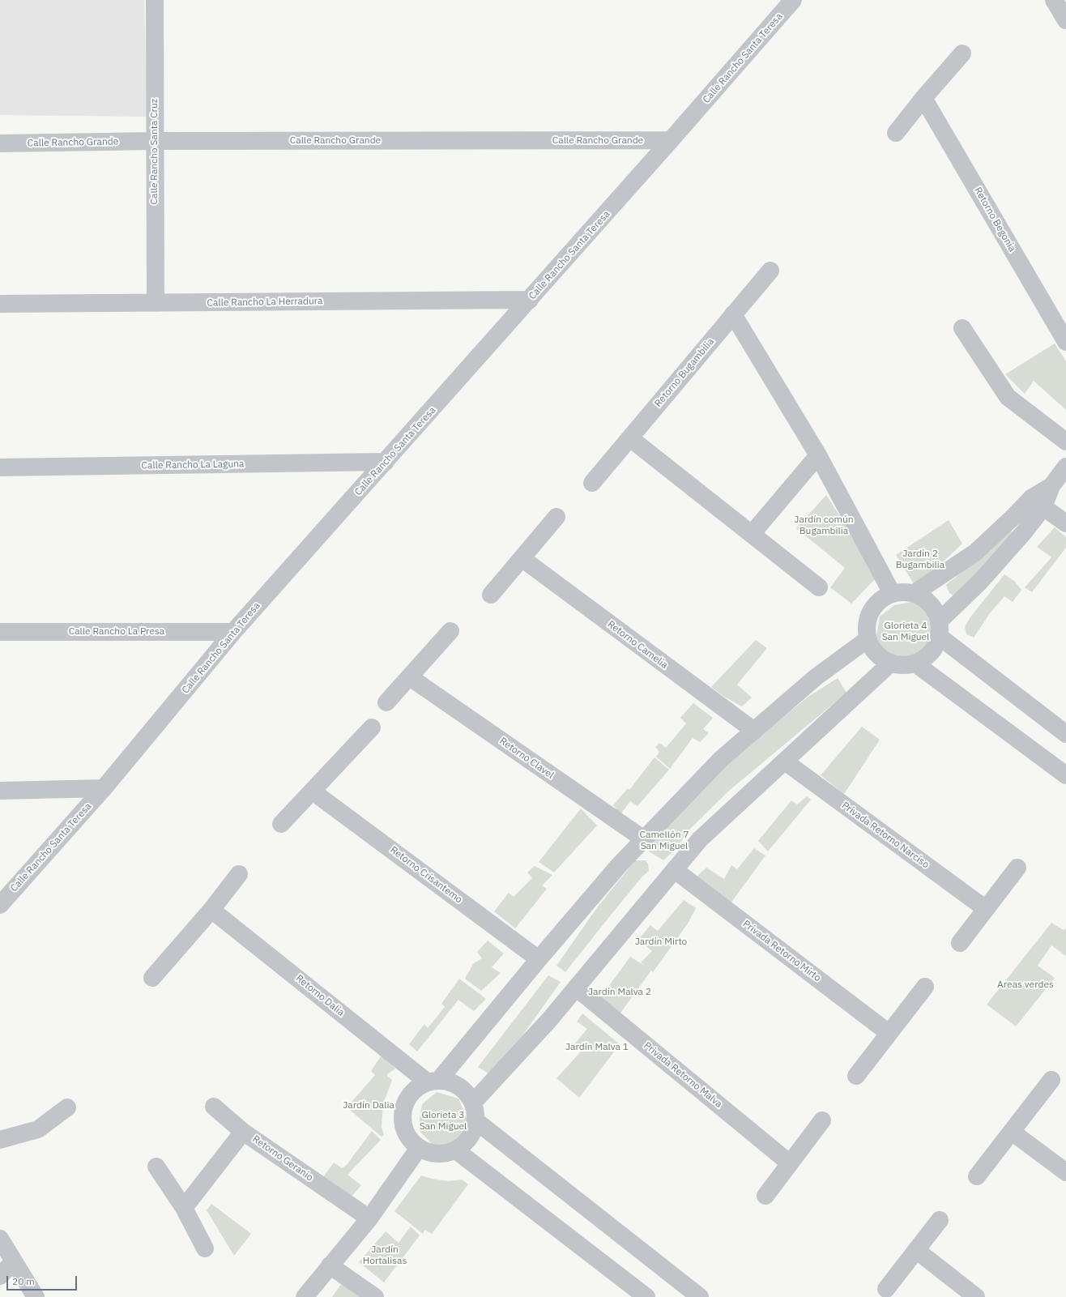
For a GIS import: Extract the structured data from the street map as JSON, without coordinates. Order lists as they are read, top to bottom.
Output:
{
  "streets": {
    "street": [
      "Calle Rancho Santa Teresa",
      "Calle Rancho Grande",
      "Calle Rancho Santa Cruz",
      "Retorno Begonia",
      "Calle Rancho La Herradura",
      "Retorno Bugambilia",
      "Calle Rancho La Laguna",
      "Calle Rancho La Presa",
      "Retorno Camelia",
      "Retorno Clavel",
      "Privada Retorno Narciso",
      "Retorno Crisantemo",
      "Privada Retorno Mirto",
      "Retorno Dalia",
      "Privada Retorno Malva",
      "Retorno Geranio"
    ]
  },
  "crossings": [
    ["Calle Rancho Santa Teresa", "Calle Rancho Grande"],
    ["Calle Rancho Santa Teresa", "Calle Rancho La Herradura"],
    ["Calle Rancho Santa Teresa", "Calle Rancho La Laguna"],
    ["Calle Rancho Santa Teresa", "Calle Rancho La Presa"],
    ["Calle Rancho Grande", "Calle Rancho Santa Cruz"],
    ["Calle Rancho Santa Cruz", "Calle Rancho La Herradura"]
  ],
  "parks": [
    "Jardín común Bugambilia",
    "Jardín 2 Bugambilia",
    "Glorieta 4 San Miguel",
    "Camellón 7 San Miguel",
    "Jardín Mirto",
    "Areas verdes",
    "Jardín Malva 2",
    "Jardín Malva 1",
    "Jardín Dalia",
    "Glorieta 3 San Miguel",
    "Jardín Hortalisas"
  ],
  "scale_bar": "20 m"
}
